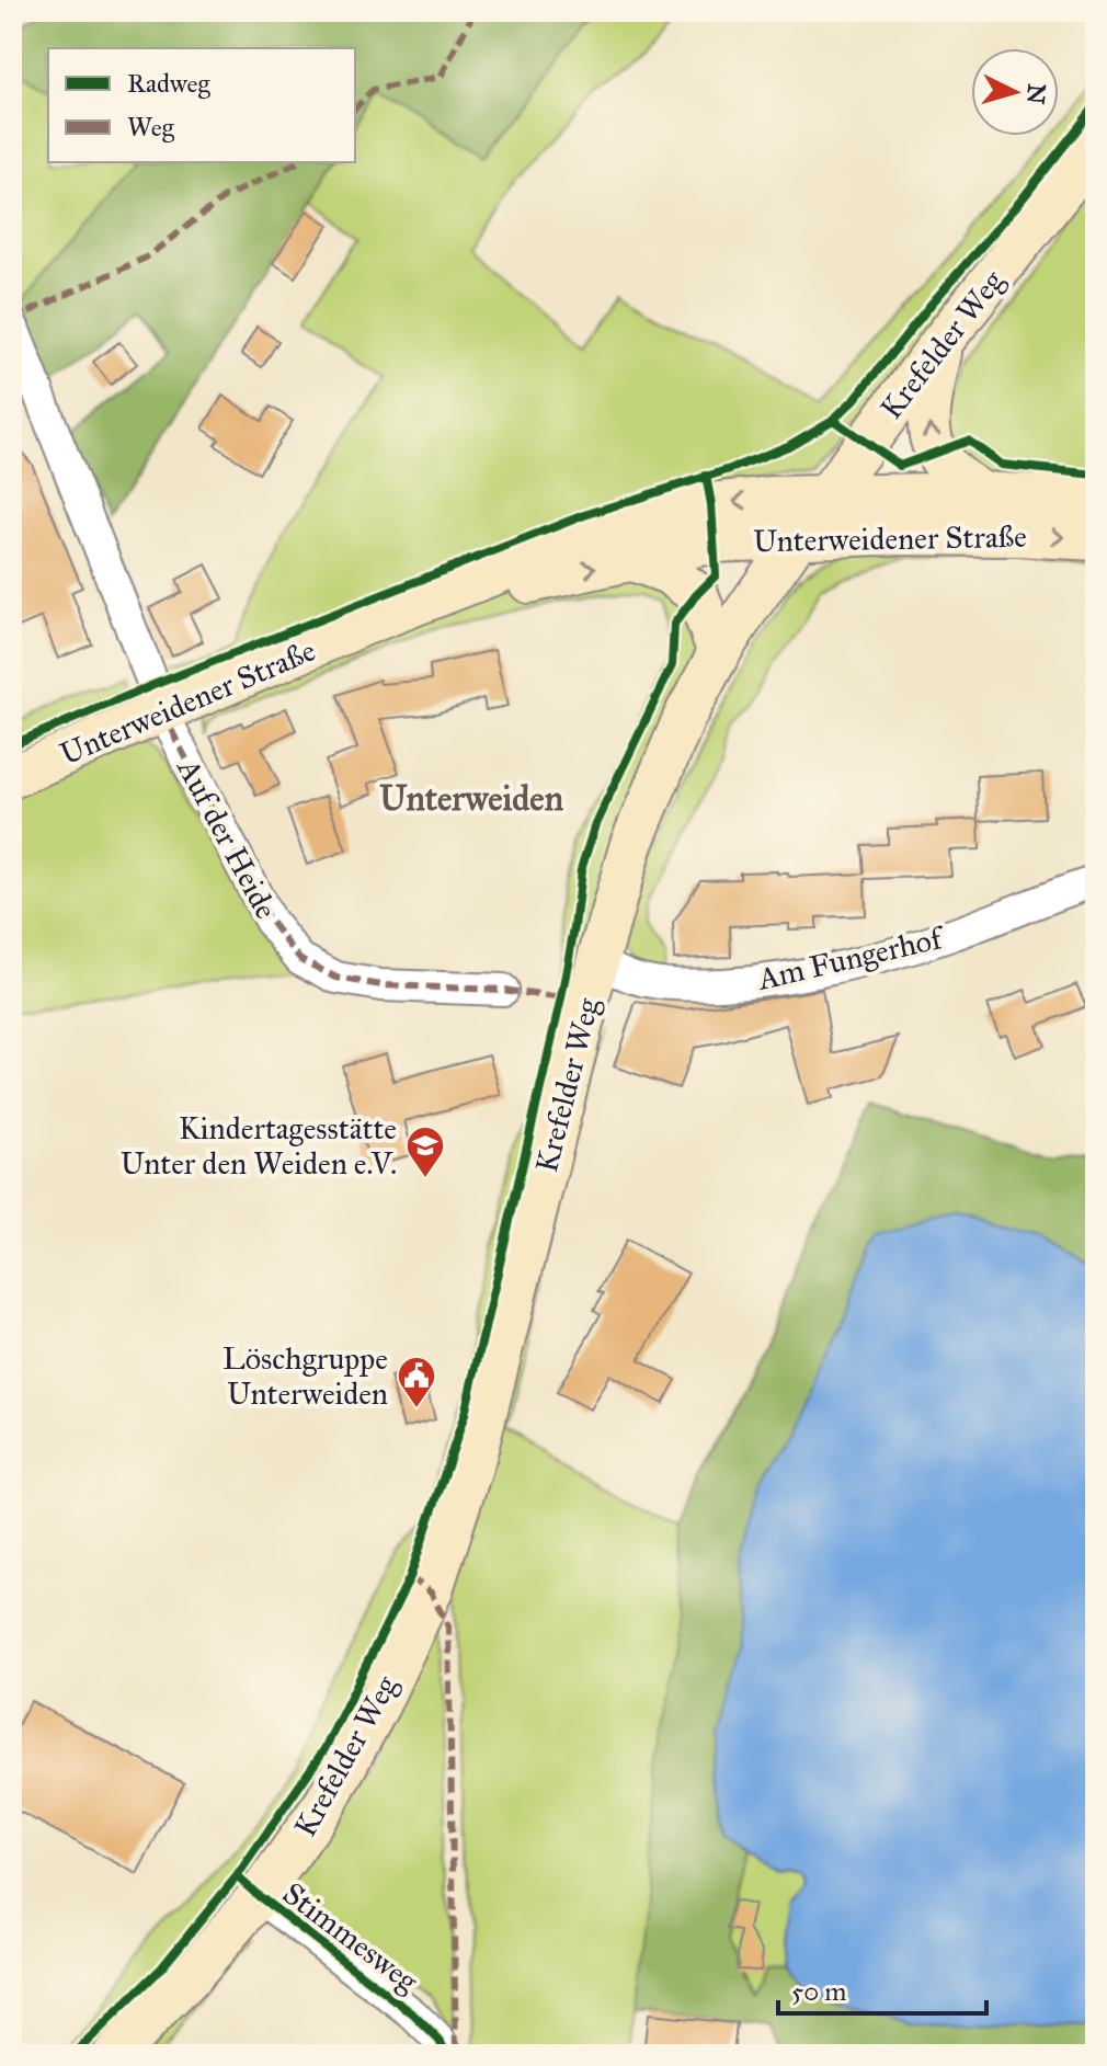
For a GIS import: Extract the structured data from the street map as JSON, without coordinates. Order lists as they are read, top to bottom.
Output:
{
  "streets": {
    "street": [
      "Krefelder Weg",
      "Unterweidener Straße",
      "Auf der Heide",
      "Am Fungerhof",
      "Stimmesweg"
    ]
  },
  "crossings": [
    ["Krefelder Weg", "Unterweidener Straße"],
    ["Krefelder Weg", "Am Fungerhof"],
    ["Krefelder Weg", "Stimmesweg"],
    ["Unterweidener Straße", "Auf der Heide"]
  ],
  "districts": ["Unterweiden"],
  "places": {
    "school or university": ["Kindertagesstätte Unter den Weiden e.V."],
    "public building": ["Löschgruppe Unterweiden"]
  },
  "legend": ["Radweg", "Weg"],
  "scale_bar": "50 m",
  "north": "right"
}
